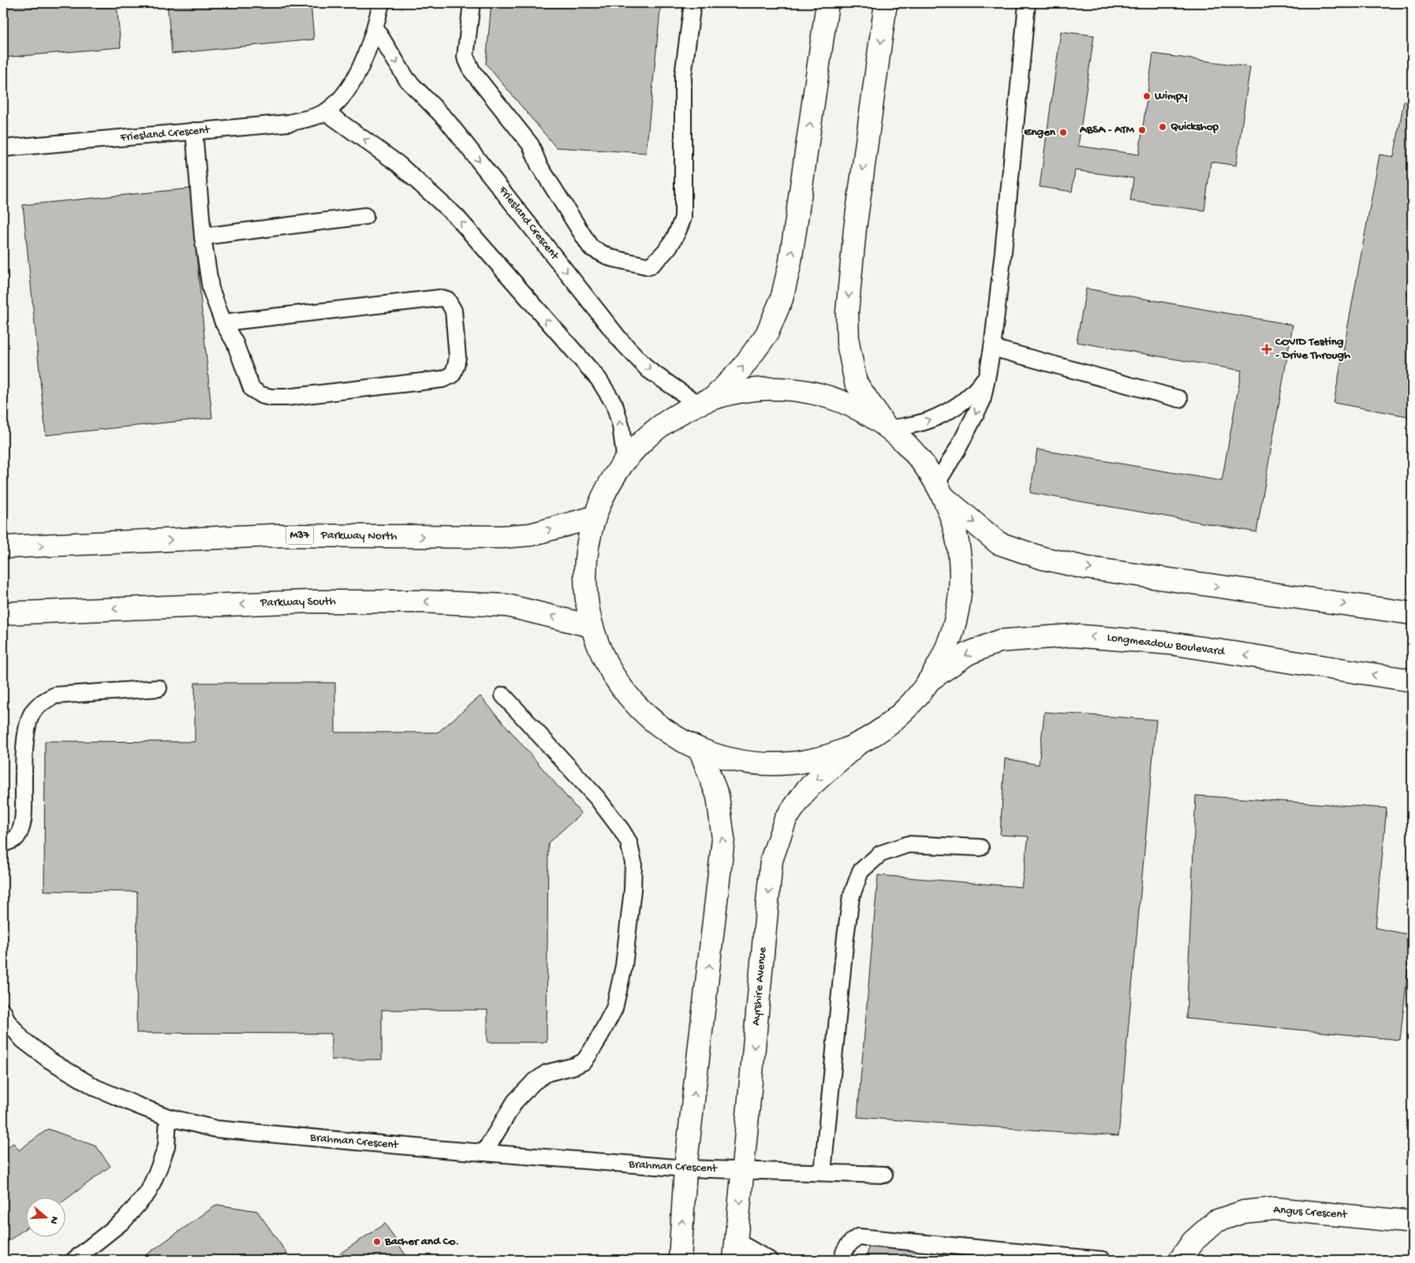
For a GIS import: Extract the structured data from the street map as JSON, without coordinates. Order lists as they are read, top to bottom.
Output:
{
  "streets": {
    "main road": [
      "M37",
      "Parkway North",
      "Parkway South",
      "Longmeadow Boulevard",
      "Ayrshire Avenue",
      "Angus Crescent"
    ],
    "lane": ["Friesland Crescent", "Brahman Crescent"]
  },
  "crossings": [
    ["Ayrshire Avenue", "Brahman Crescent"]
  ],
  "one_way": ["Parkway North", "Parkway South"],
  "places": {
    "other": [
      "Wimpy",
      "Quickshop",
      "ABSA - ATM",
      "Engen",
      "Bacher and Co."
    ],
    "health": ["COVID Testing - Drive Through"]
  },
  "north": "right"
}
